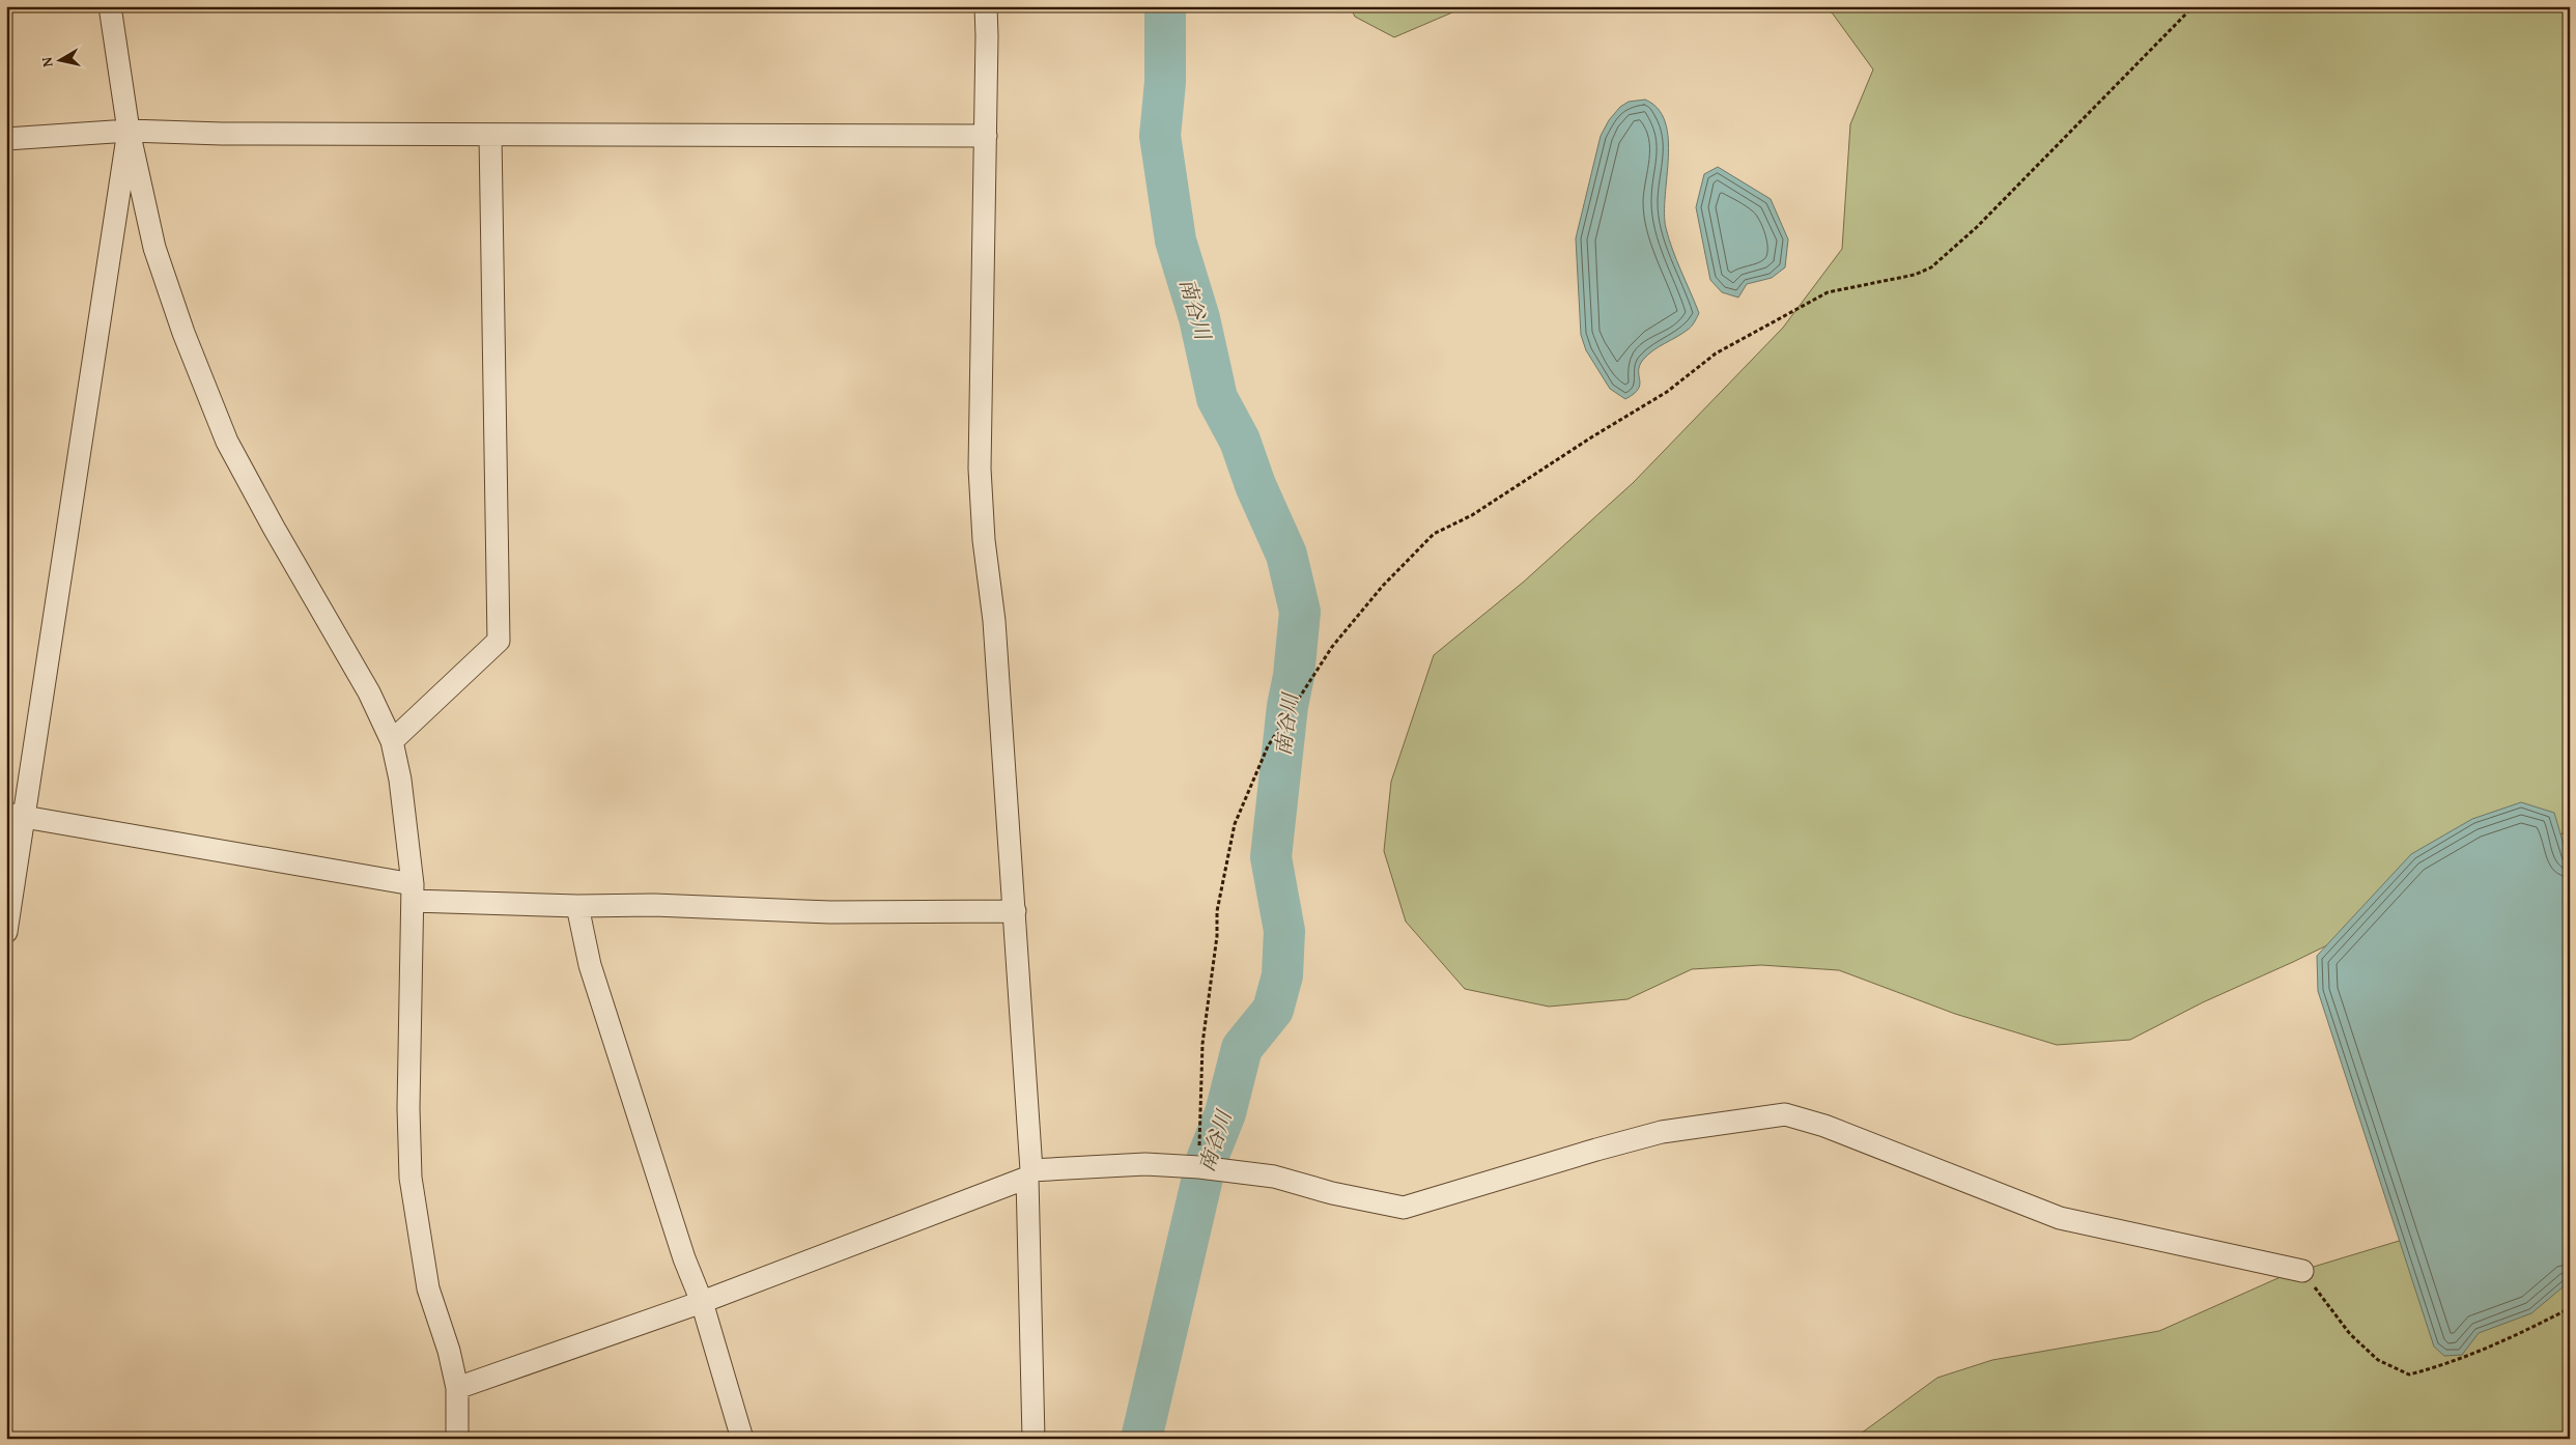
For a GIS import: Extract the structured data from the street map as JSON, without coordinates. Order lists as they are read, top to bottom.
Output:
{
  "water": ["南谷川"],
  "north": "left"
}
